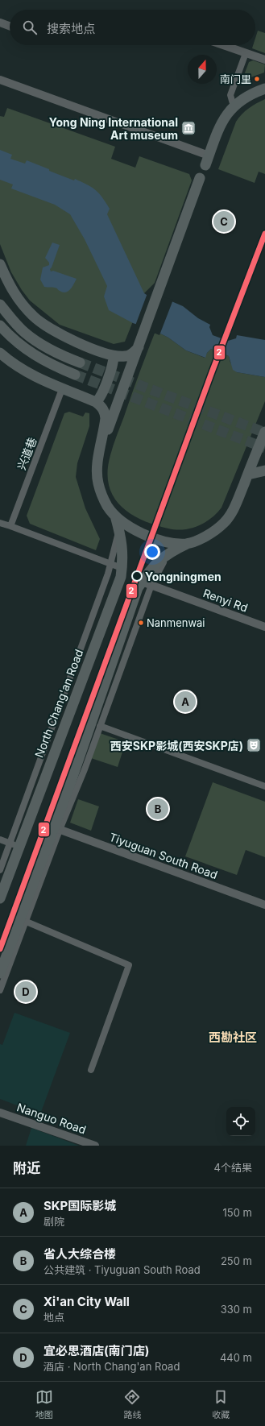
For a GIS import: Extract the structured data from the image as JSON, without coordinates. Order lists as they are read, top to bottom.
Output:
{
  "streets": {
    "main road": ["North Chang'an Road"],
    "street": [
      "兴道巷",
      "Renyi Rd",
      "Tiyuguan South Road",
      "Nanguo Road"
    ]
  },
  "districts": ["西勘社区"],
  "places": {
    "other": ["南门里", "Yongningmen", "Nanmenwai"],
    "museum": ["Yong Ning International Art museum"],
    "theatre": ["西安SKP影城(西安SKP店)"]
  },
  "lines": ["transit line 2"],
  "north": "top",
  "page": {
    "search": "搜索地点",
    "pins": [
      "C",
      "A",
      "B",
      "D"
    ],
    "heading": ["附近", "4个结果"],
    "list": [
      {
        "mark": "A",
        "name": "SKP国际影城",
        "note": "剧院",
        "value": "150 m"
      },
      {
        "mark": "B",
        "name": "省人大综合楼",
        "note": "公共建筑 · Tiyuguan South Road",
        "value": "250 m"
      },
      {
        "mark": "C",
        "name": "Xi'an City Wall",
        "note": "地点",
        "value": "330 m"
      },
      {
        "mark": "D",
        "name": "宜必思酒店(南门店)",
        "note": "酒店 · North Chang'an Road",
        "value": "440 m"
      }
    ],
    "nav": ["地图", "路线", "收藏"]
  }
}
